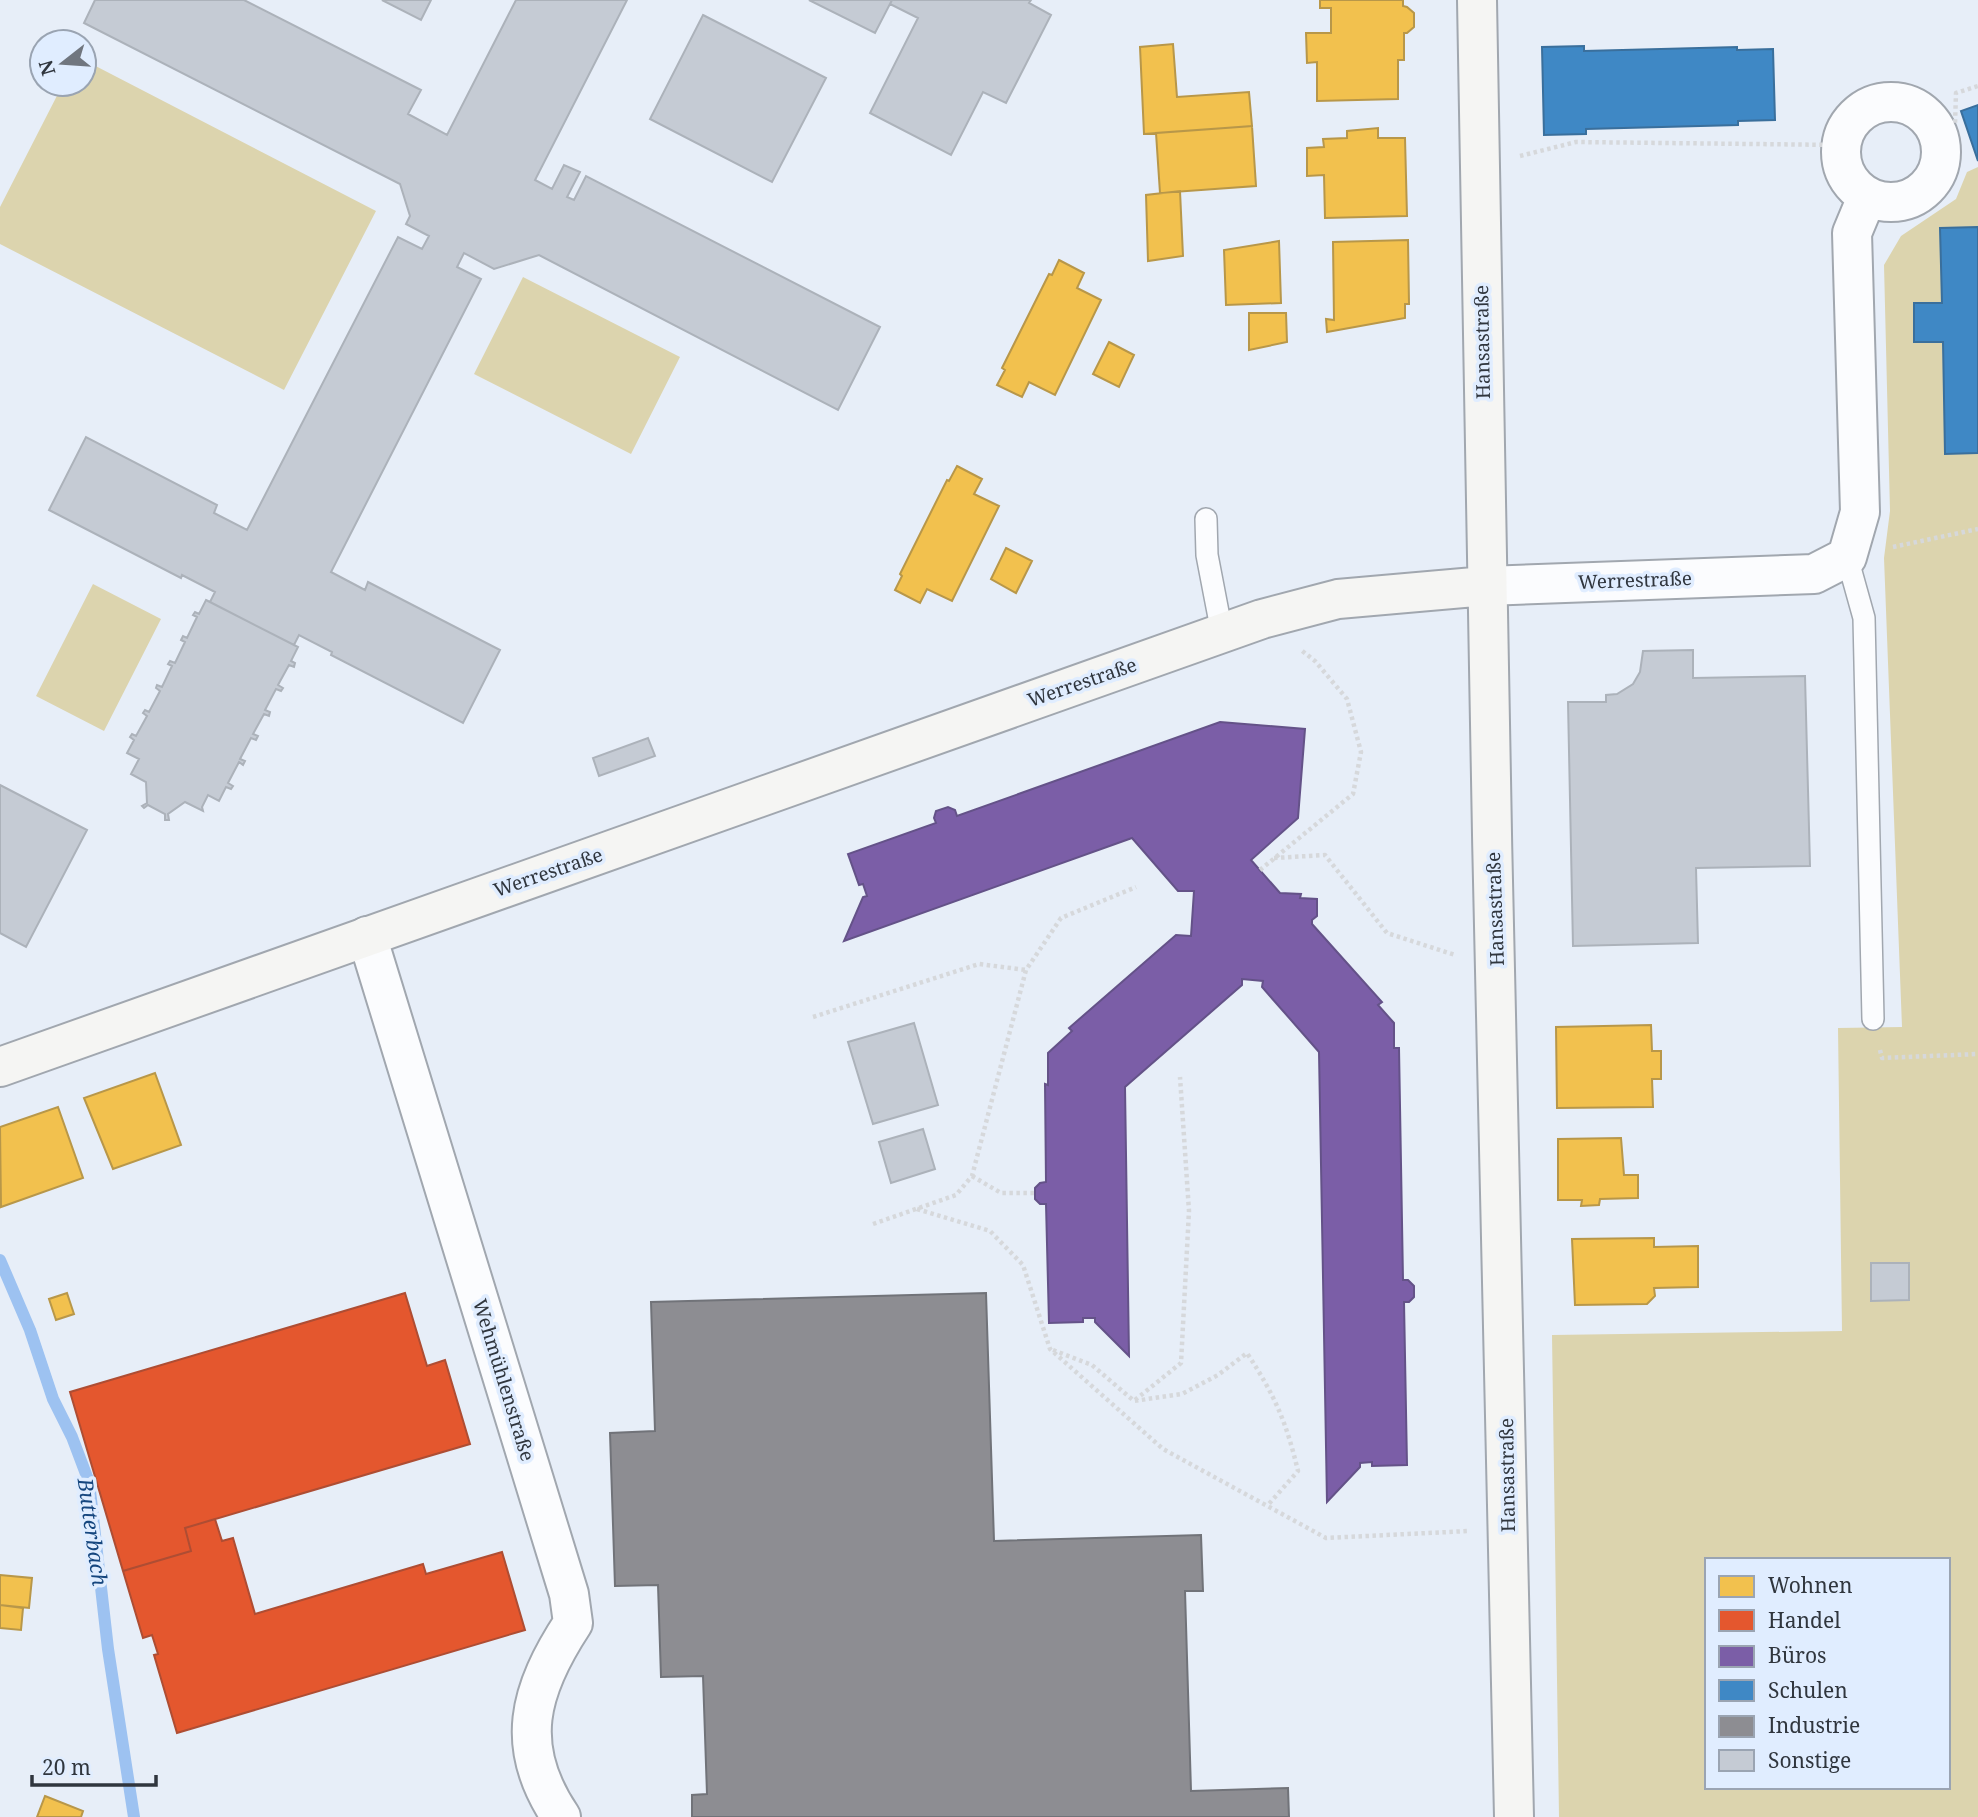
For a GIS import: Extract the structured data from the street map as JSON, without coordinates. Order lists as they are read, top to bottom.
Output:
{
  "streets": {
    "main road": ["Hansastraße", "Werrestraße"],
    "street": ["Wehmühlenstraße"]
  },
  "crossings": [
    ["Hansastraße", "Werrestraße"],
    ["Werrestraße", "Wehmühlenstraße"]
  ],
  "water": ["Butterbach"],
  "legend": [
    "Wohnen",
    "Handel",
    "Büros",
    "Schulen",
    "Industrie",
    "Sonstige"
  ],
  "scale_bar": "20 m",
  "north": "left"
}
